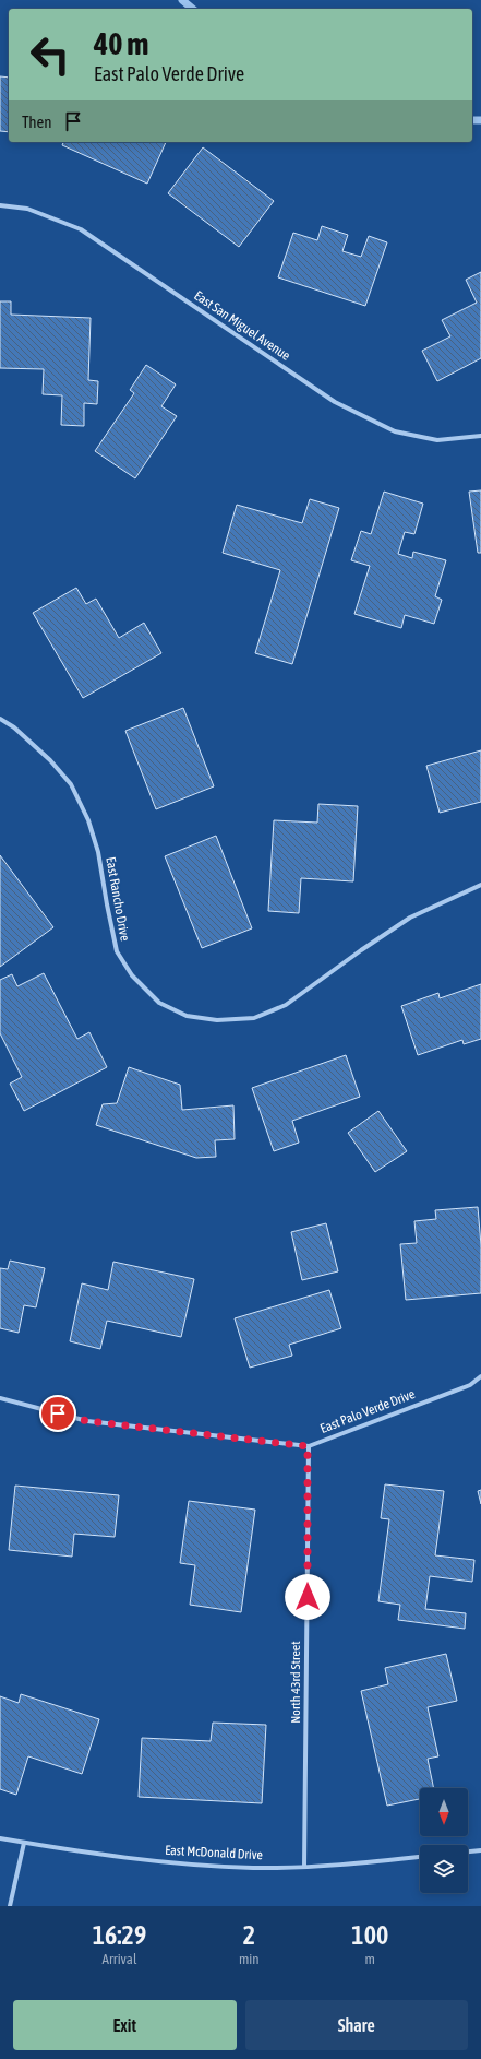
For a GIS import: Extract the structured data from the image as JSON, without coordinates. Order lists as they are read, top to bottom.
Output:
{
  "streets": {
    "street": [
      "East San Miguel Avenue",
      "East Rancho Drive",
      "East Palo Verde Drive",
      "North 43rd Street",
      "East McDonald Drive"
    ]
  },
  "crossings": [
    ["East Palo Verde Drive", "North 43rd Street"],
    ["North 43rd Street", "East McDonald Drive"]
  ],
  "north": "bottom",
  "page": {
    "turn": ["40 m", "East Palo Verde Drive"],
    "then": "Then",
    "eta": [
      "16:29",
      "Arrival",
      "2",
      "min",
      "100",
      "m"
    ],
    "buttons": ["Exit", "Share"]
  }
}
